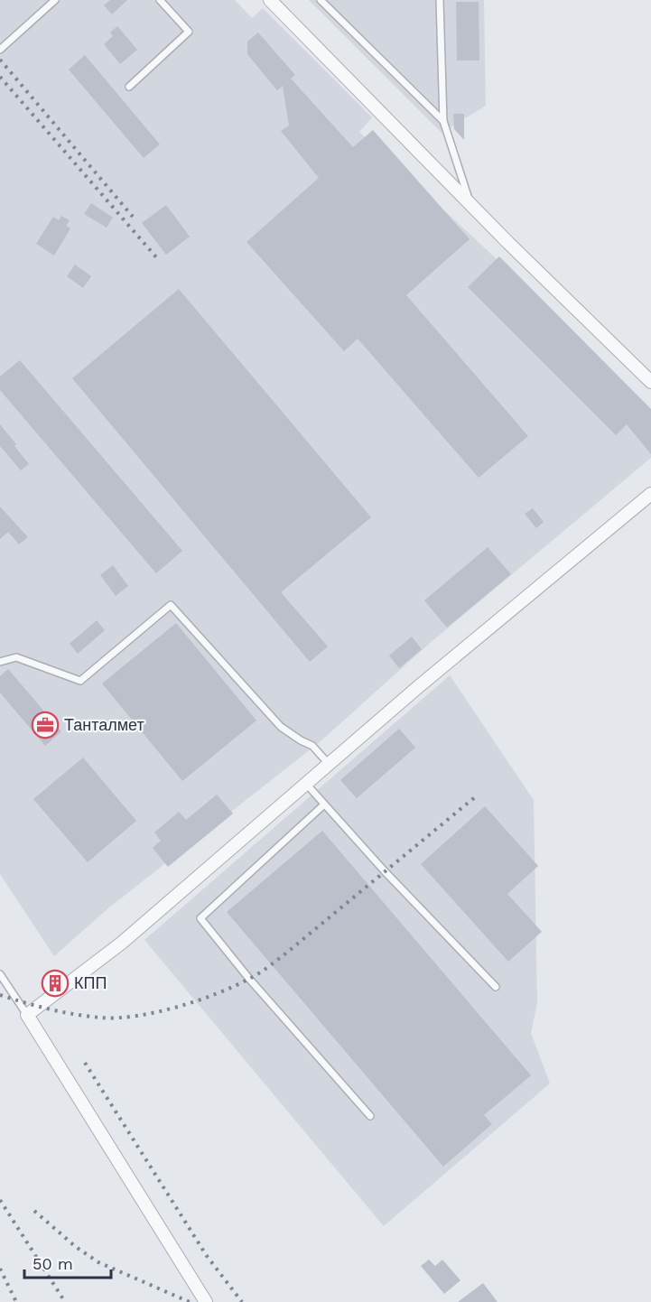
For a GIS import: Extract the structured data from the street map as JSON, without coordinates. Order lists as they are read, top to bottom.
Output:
{
  "places": {
    "office": ["Танталмет"],
    "building": ["КПП"]
  },
  "scale_bar": "50 m"
}
